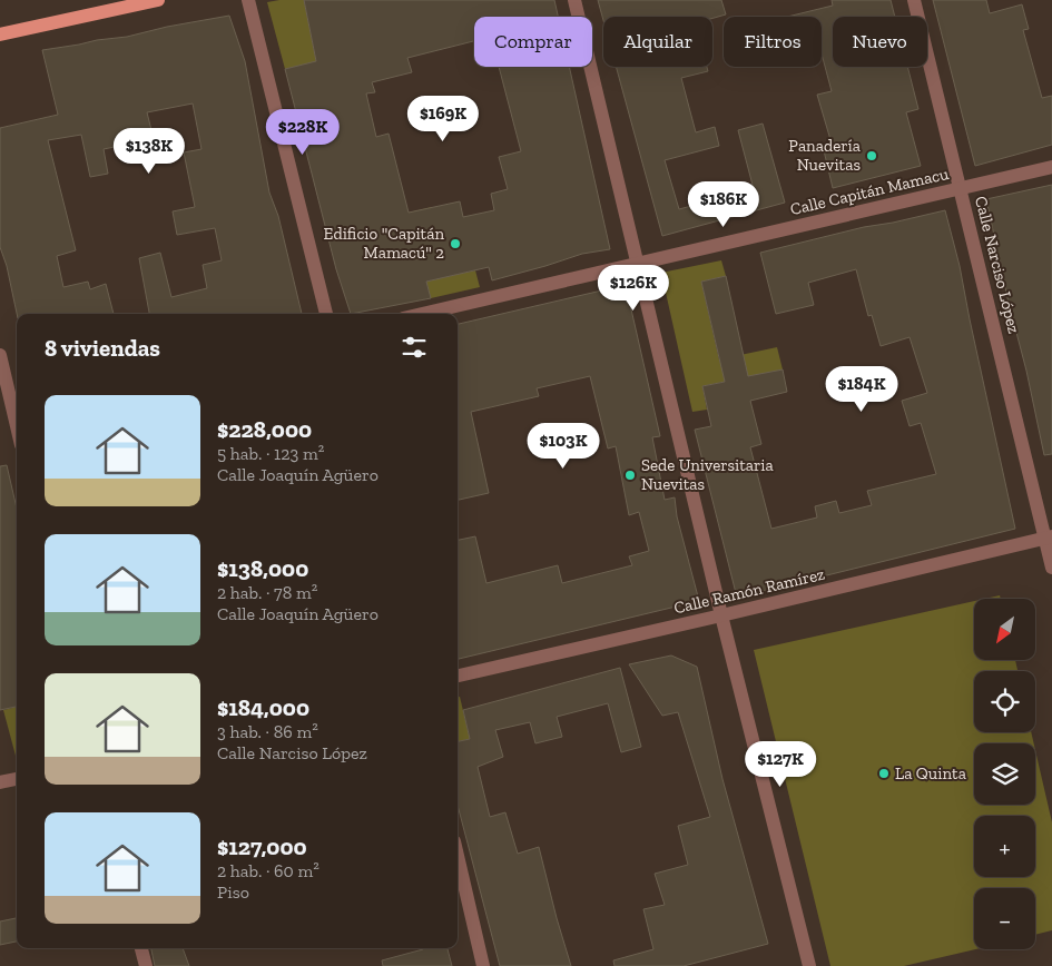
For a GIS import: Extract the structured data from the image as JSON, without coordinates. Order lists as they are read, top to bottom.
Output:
{
  "streets": {
    "street": ["Calle Capitán Mamacu", "Calle Narciso López", "Calle Ramón Ramírez"]
  },
  "crossings": [
    ["Calle Capitán Mamacu", "Calle Narciso López"],
    ["Calle Narciso López", "Calle Ramón Ramírez"]
  ],
  "places": [
    "Panadería Nuevitas",
    "Edificio \"Capitán Mamacú\" 2",
    "Sede Universitaria Nuevitas",
    "La Quinta"
  ],
  "north": "bottom left",
  "page": {
    "chip": [
      "Comprar",
      "Alquilar",
      "Filtros",
      "Nuevo"
    ],
    "price": [
      "$169K",
      "$228K",
      "$138K",
      "$186K",
      "$126K",
      "$184K",
      "$103K",
      "$127K"
    ],
    "heading": "8 viviendas",
    "list": [
      {
        "name": "$228,000",
        "note": "5 hab. · 123 m² · Calle Joaquín Agüero"
      },
      {
        "name": "$138,000",
        "note": "2 hab. · 78 m² · Calle Joaquín Agüero"
      },
      {
        "name": "$184,000",
        "note": "3 hab. · 86 m² · Calle Narciso López"
      },
      {
        "name": "$127,000",
        "note": "2 hab. · 60 m² · Piso"
      }
    ],
    "map_buttons": ["+", "−"]
  }
}
